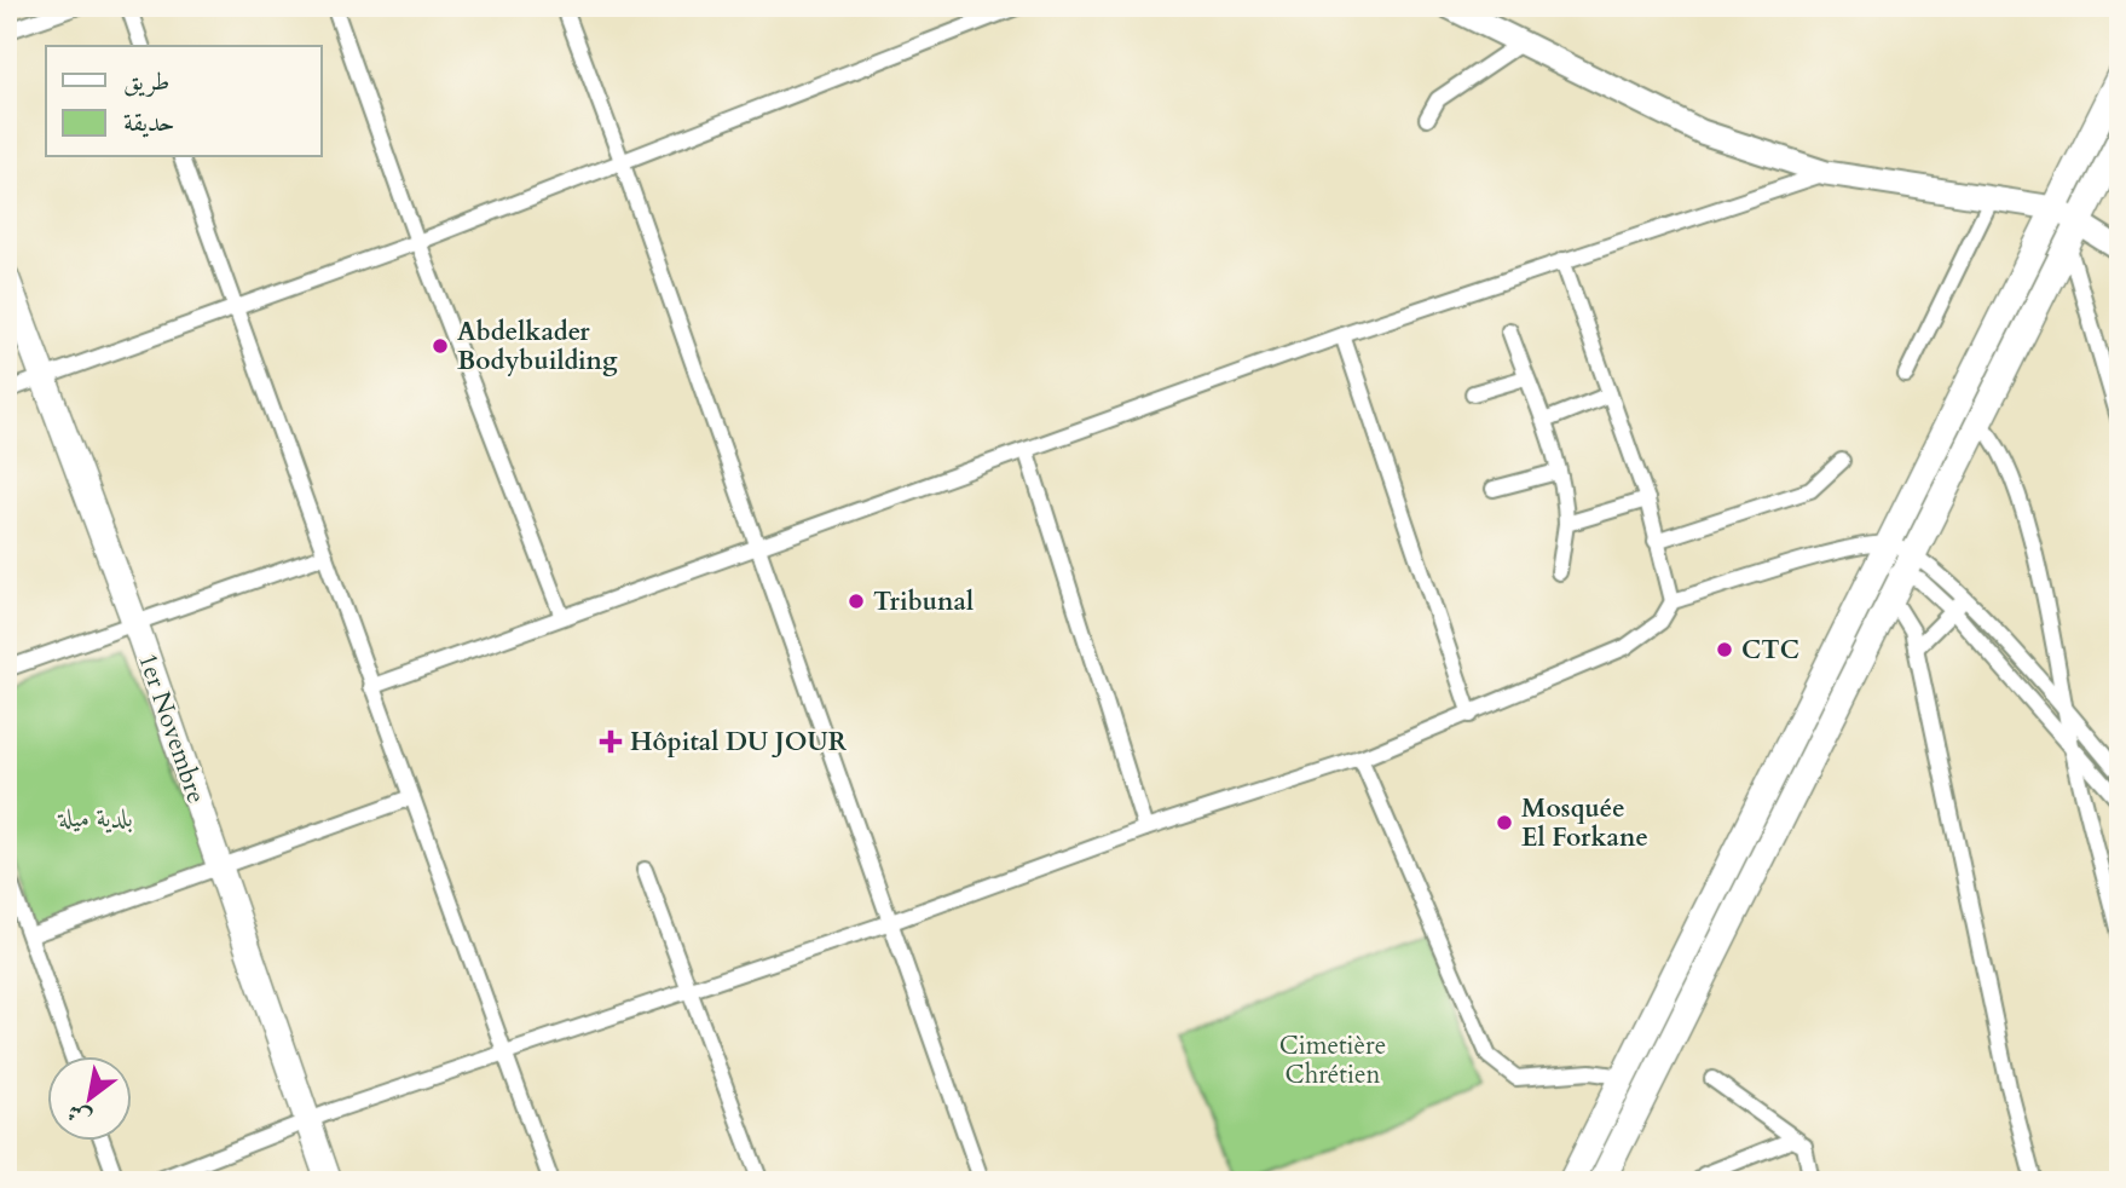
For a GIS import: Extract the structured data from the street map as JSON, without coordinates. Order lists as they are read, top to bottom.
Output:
{
  "streets": {
    "main road": ["1er Novembre"]
  },
  "parks": ["بلدية ميلة", "Cimetière Chrétien"],
  "places": {
    "other": [
      "Abdelkader Bodybuilding",
      "Tribunal",
      "CTC",
      "Mosquée El Forkane"
    ],
    "health": ["Hôpital DU JOUR"]
  },
  "legend": ["طريق", "حديقة"],
  "north": "bottom left"
}
